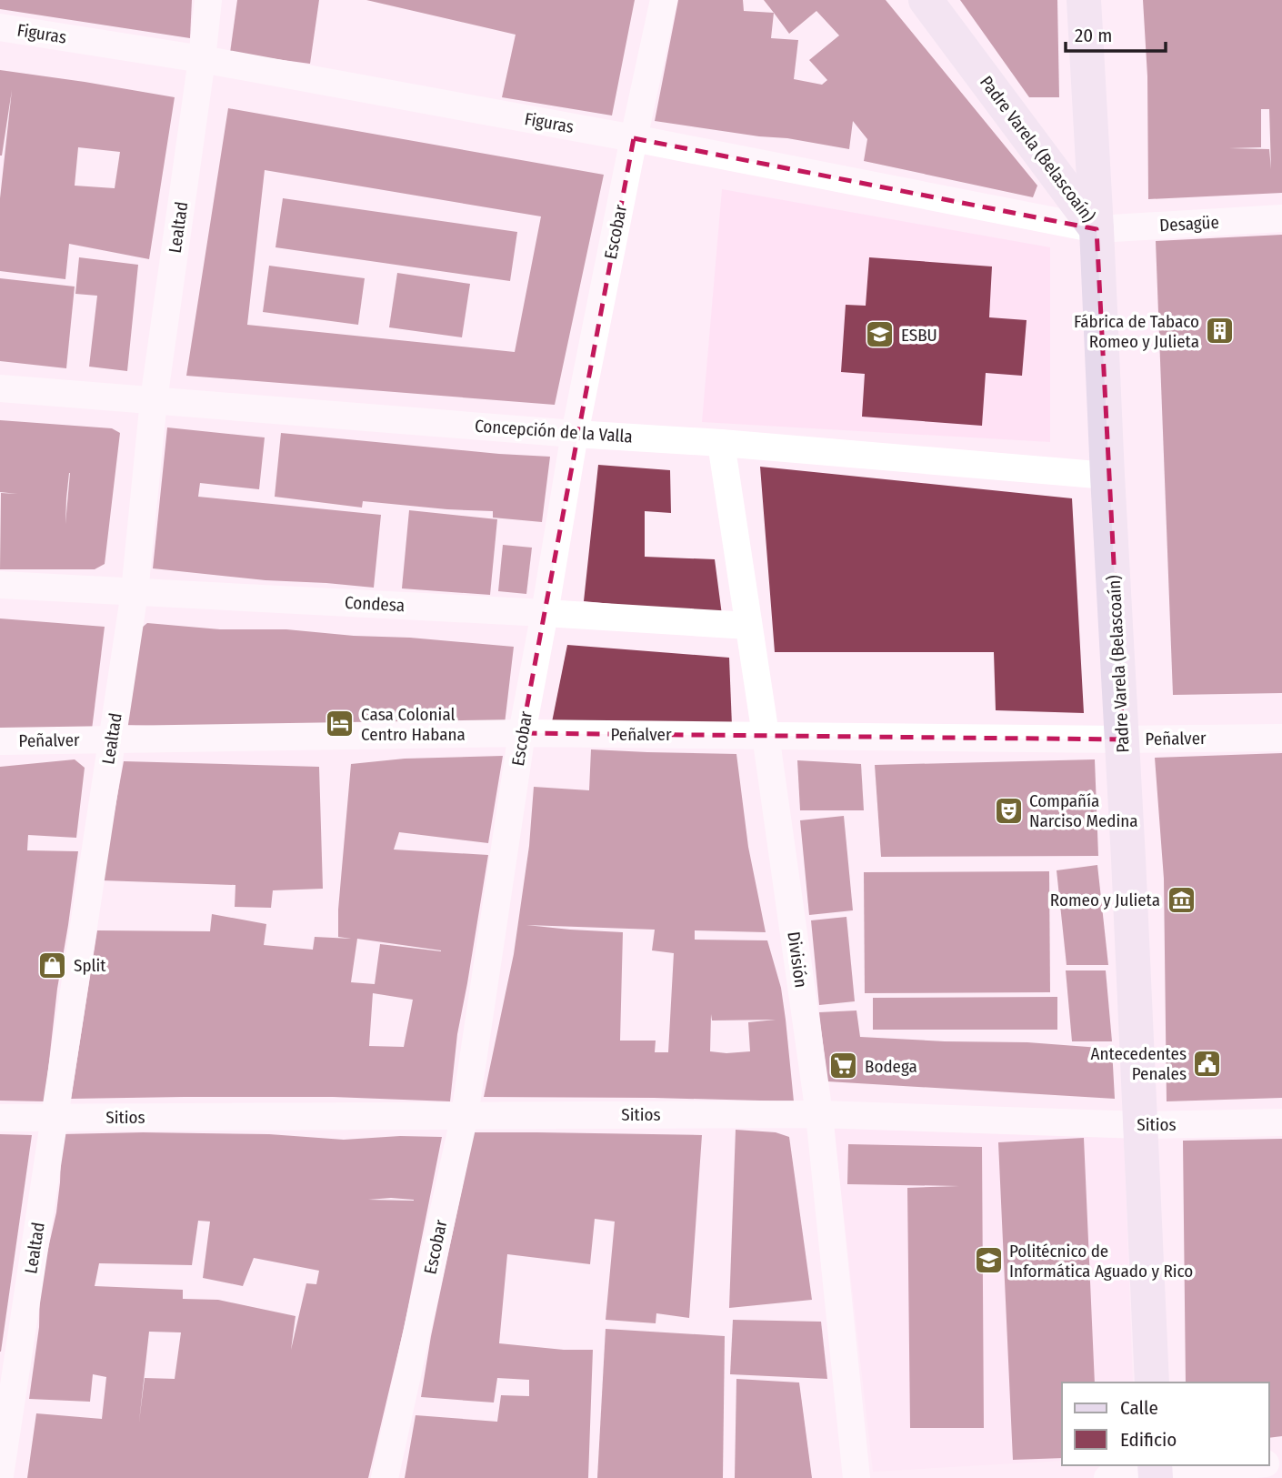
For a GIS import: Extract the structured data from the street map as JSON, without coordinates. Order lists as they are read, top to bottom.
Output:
{
  "streets": {
    "main road": ["Padre Varela (Belascoaín)"],
    "street": [
      "Figuras",
      "Desagüe",
      "Lealtad",
      "Escobar",
      "Concepción de la Valla",
      "Condesa",
      "Peñalver",
      "División",
      "Sitios"
    ]
  },
  "crossings": [
    ["Figuras", "Padre Varela (Belascoaín)"],
    ["Figuras", "Desagüe"],
    ["Figuras", "Lealtad"],
    ["Figuras", "Escobar"],
    ["Padre Varela (Belascoaín)", "Desagüe"],
    ["Padre Varela (Belascoaín)", "Concepción de la Valla"],
    ["Padre Varela (Belascoaín)", "Peñalver"],
    ["Padre Varela (Belascoaín)", "Sitios"],
    ["Lealtad", "Concepción de la Valla"],
    ["Lealtad", "Condesa"],
    ["Lealtad", "Peñalver"],
    ["Lealtad", "Sitios"],
    ["Escobar", "Concepción de la Valla"],
    ["Escobar", "Condesa"],
    ["Escobar", "Peñalver"],
    ["Escobar", "Sitios"],
    ["Concepción de la Valla", "División"],
    ["Condesa", "División"],
    ["Peñalver", "División"],
    ["División", "Sitios"]
  ],
  "places": {
    "building": ["Fábrica de Tabaco Romeo y Julieta"],
    "school or university": ["ESBU", "Politécnico de Informática Aguado y Rico"],
    "hotel": ["Casa Colonial Centro Habana"],
    "theatre": ["Compañía Narciso Medina"],
    "museum": ["Romeo y Julieta"],
    "shop": ["Split"],
    "public building": ["Antecedentes Penales"],
    "supermarket": ["Bodega"]
  },
  "legend": ["Calle", "Edificio"],
  "scale_bar": "20 m"
}
